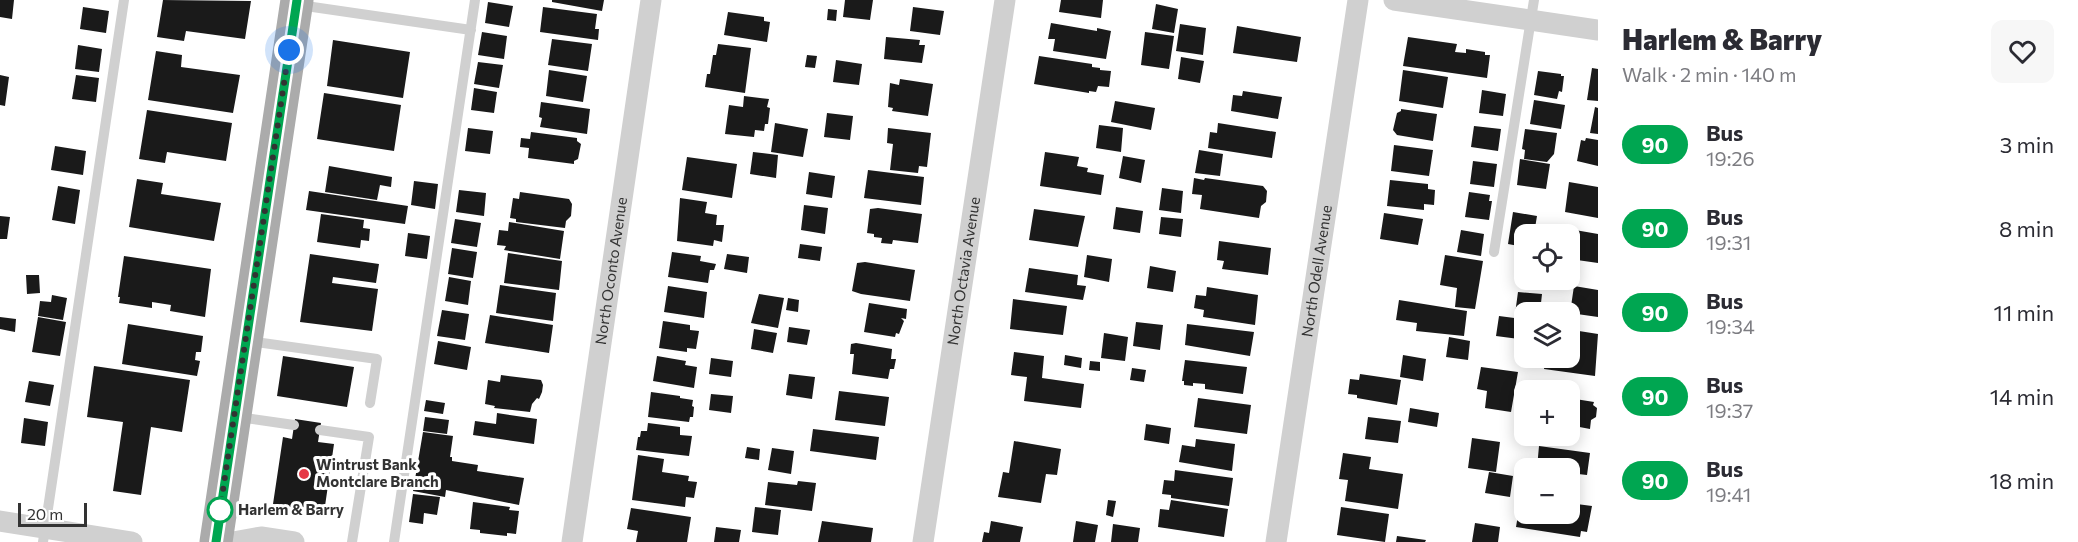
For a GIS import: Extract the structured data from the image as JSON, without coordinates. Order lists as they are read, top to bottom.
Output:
{
  "streets": {
    "street": ["North Oconto Avenue", "North Octavia Avenue", "North Odell Avenue"]
  },
  "places": ["Wintrust Bank Montclare Branch", "Harlem & Barry"],
  "lines": ["bus line 90"],
  "scale_bar": "20 m",
  "page": {
    "heading": ["Harlem & Barry", "Walk · 2 min · 140 m"],
    "list": [
      {
        "mark": "90",
        "name": "Bus",
        "note": "19:26",
        "value": "3 min"
      },
      {
        "mark": "90",
        "name": "Bus",
        "note": "19:31",
        "value": "8 min"
      },
      {
        "mark": "90",
        "name": "Bus",
        "note": "19:34",
        "value": "11 min"
      },
      {
        "mark": "90",
        "name": "Bus",
        "note": "19:37",
        "value": "14 min"
      },
      {
        "mark": "90",
        "name": "Bus",
        "note": "19:41",
        "value": "18 min"
      }
    ],
    "map_buttons": ["+", "−"],
    "scale": "20 m"
  }
}
